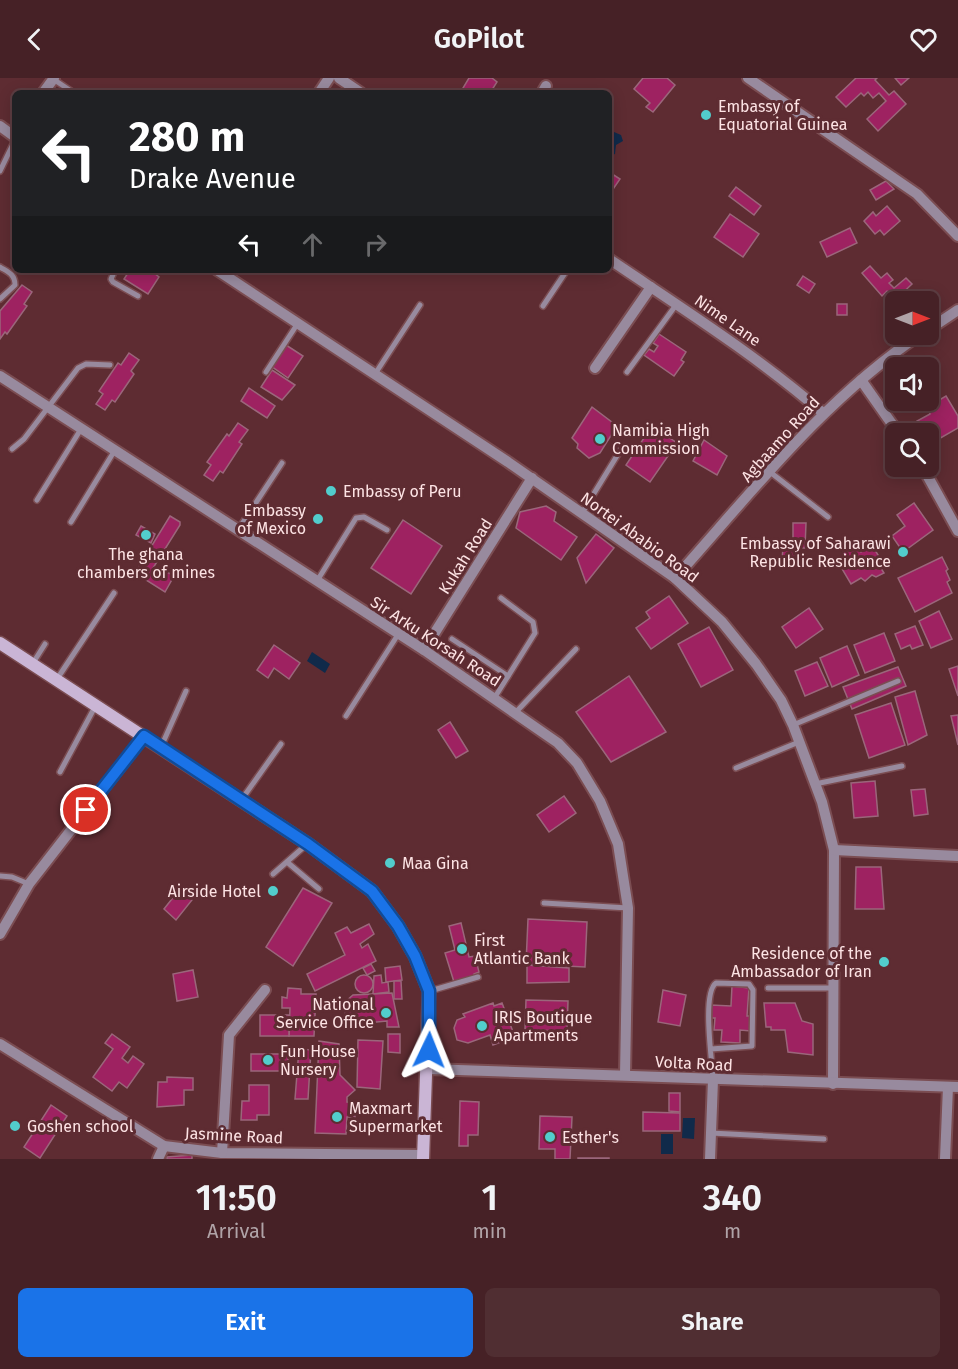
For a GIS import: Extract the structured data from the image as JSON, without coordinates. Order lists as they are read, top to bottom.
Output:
{
  "streets": {
    "street": [
      "Nime Lane",
      "Agbaamo Road",
      "Nortei Ababio Road",
      "Kukah Road",
      "Sir Arku Korsah Road",
      "Volta Road",
      "Jasmine Road"
    ]
  },
  "crossings": [
    ["Nime Lane", "Agbaamo Road"],
    ["Agbaamo Road", "Nortei Ababio Road"],
    ["Nortei Ababio Road", "Kukah Road"],
    ["Nortei Ababio Road", "Volta Road"],
    ["Kukah Road", "Sir Arku Korsah Road"],
    ["Sir Arku Korsah Road", "Volta Road"]
  ],
  "places": [
    "Embassy of Equatorial Guinea",
    "Namibia High Commission",
    "Embassy of Peru",
    "Embassy of Mexico",
    "The ghana chambers of mines",
    "Embassy of Saharawi Republic Residence",
    "Maa Gina",
    "Airside Hotel",
    "First Atlantic Bank",
    "Residence of the Ambassador of Iran",
    "National Service Office",
    "IRIS Boutique Apartments",
    "Fun House Nursery",
    "Maxmart Supermarket",
    "Goshen school",
    "Esther's"
  ],
  "north": "right",
  "page": {
    "header": "GoPilot",
    "turn": ["280 m", "Drake Avenue"],
    "eta": [
      "11:50",
      "Arrival",
      "1",
      "min",
      "340",
      "m"
    ],
    "buttons": ["Exit", "Share"]
  }
}
